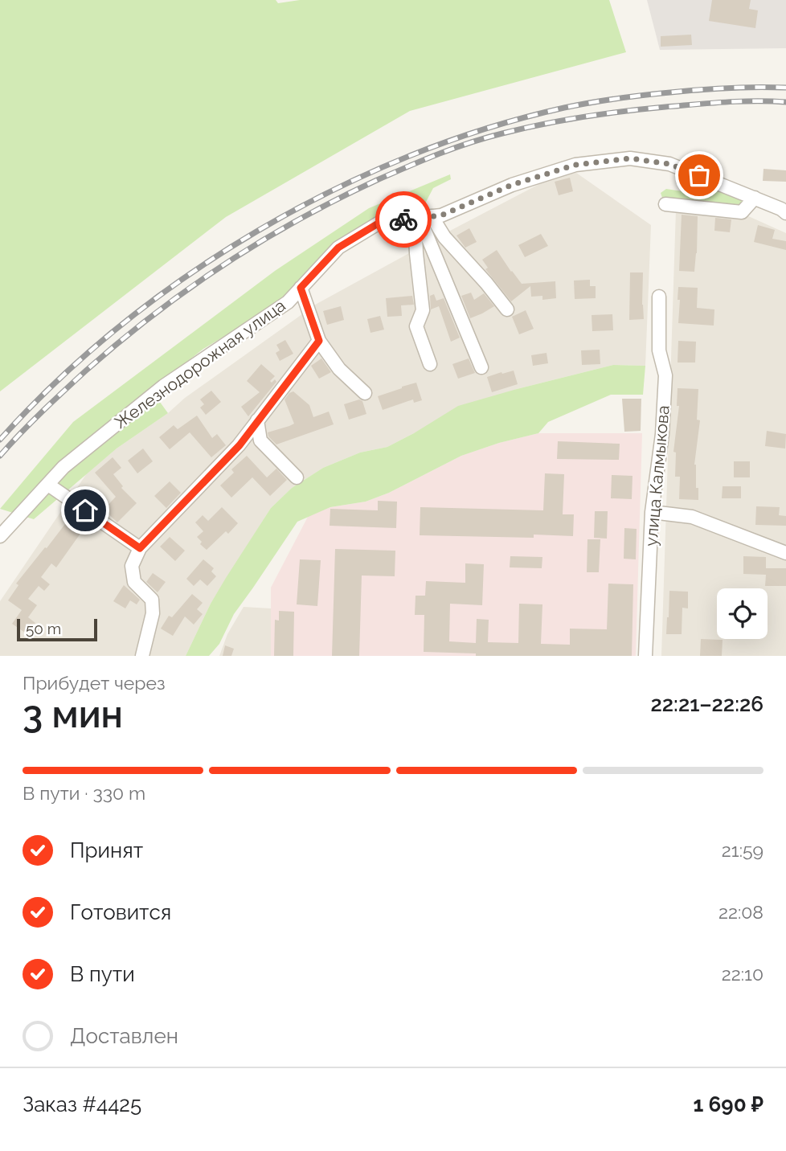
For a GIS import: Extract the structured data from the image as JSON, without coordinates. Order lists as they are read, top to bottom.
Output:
{
  "streets": {
    "street": ["Железнодорожная улица", "улица Калмыкова"]
  },
  "scale_bar": "50 m",
  "page": {
    "scale": "50 m",
    "heading": ["3 мин", "Прибудет через", "22:21–22:26"],
    "panel": ["Заказ #4425", "1 690 ₽"],
    "bar": "В пути · 330 m",
    "list": [
      ["Принят", "21:59"],
      ["Готовится", "22:08"],
      ["В пути", "22:10"],
      "Доставлен"
    ]
  }
}
